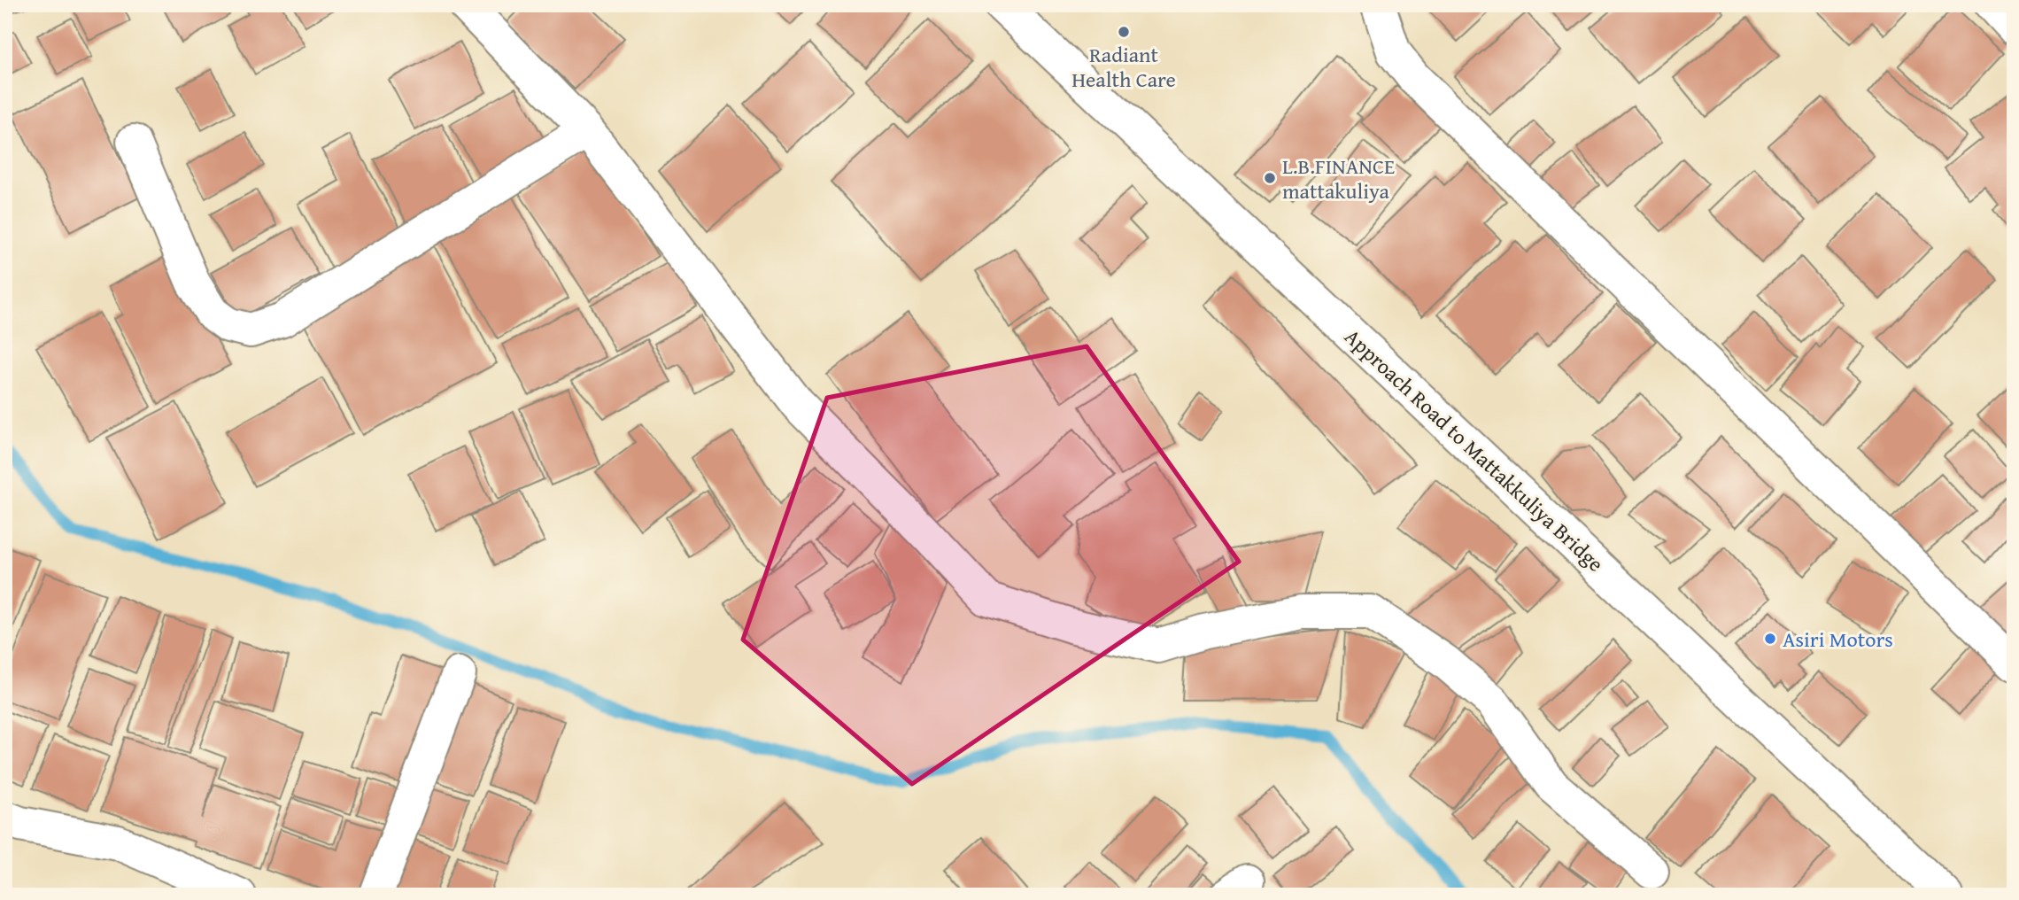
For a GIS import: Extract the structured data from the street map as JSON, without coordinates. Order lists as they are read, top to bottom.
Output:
{
  "streets": {
    "street": ["Approach Road to Mattakkuliya Bridge"]
  },
  "places": ["Radiant Health Care", "L.B.FINANCE mattakuliya", "Asiri Motors"]
}
